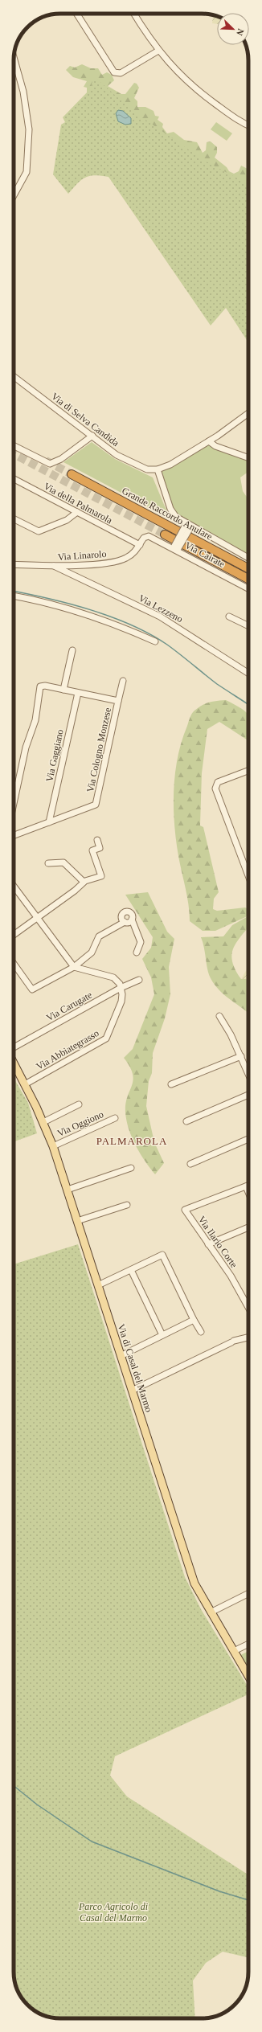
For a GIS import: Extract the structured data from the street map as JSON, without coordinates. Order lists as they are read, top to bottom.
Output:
{
  "streets": {
    "highway": ["Grande Raccordo Anulare"],
    "main road": ["Via di Casal del Marmo"],
    "street": [
      "Via di Selva Candida",
      "Via della Palmarola",
      "Via Cairate",
      "Via Linarolo",
      "Via Lezzeno",
      "Via Cologno Monzese",
      "Via Gaggiano",
      "Via Carugate",
      "Via Abbiategrasso",
      "Via Oggiono",
      "Via Ilario Corte"
    ]
  },
  "crossings": [
    ["Via della Palmarola", "Via Linarolo"],
    ["Via Cairate", "Via Linarolo"],
    ["Via Linarolo", "Via Lezzeno"],
    ["Via Cologno Monzese", "Via Gaggiano"],
    ["Via Carugate", "Via Abbiategrasso"],
    ["Via Abbiategrasso", "Via di Casal del Marmo"],
    ["Via Oggiono", "Via di Casal del Marmo"]
  ],
  "districts": ["PALMAROLA"],
  "parks": ["Parco Agricolo di Casal del Marmo"],
  "north": "bottom right"
}
